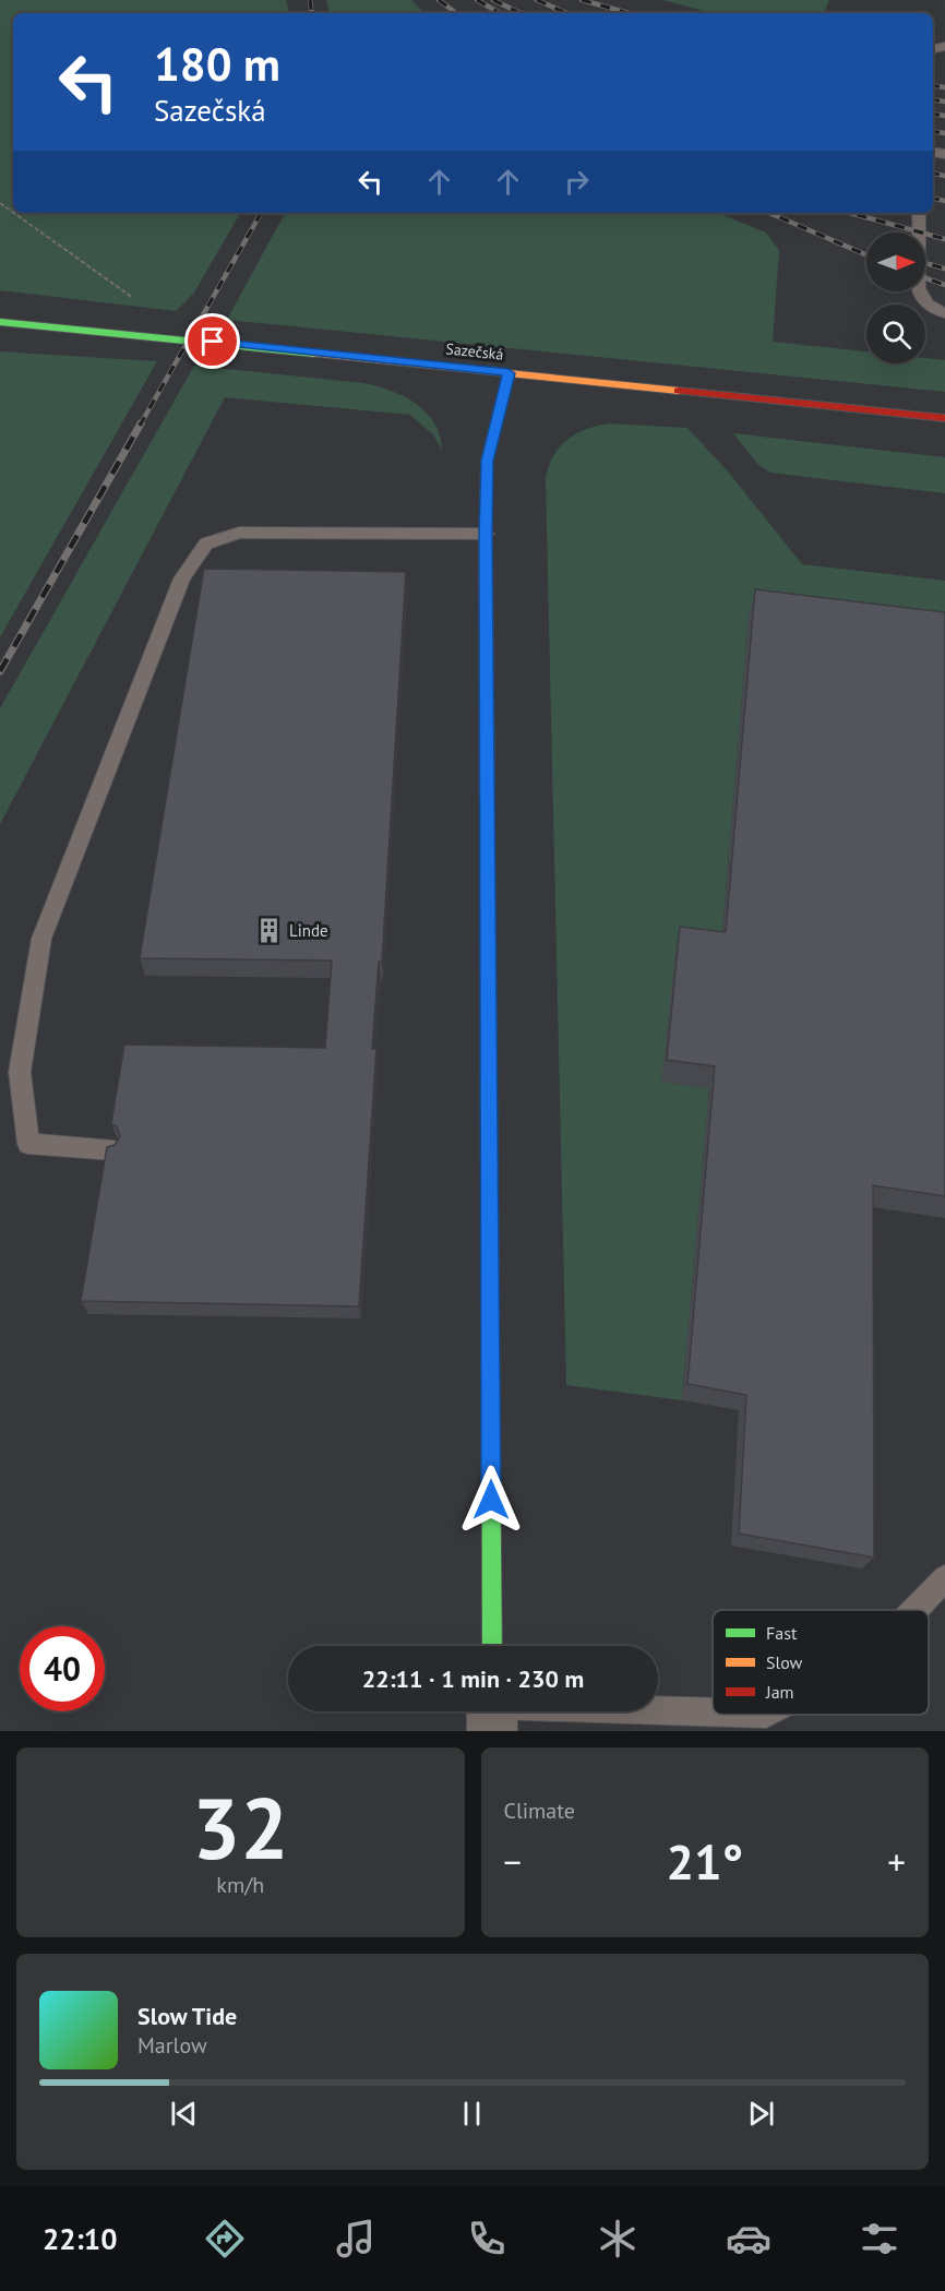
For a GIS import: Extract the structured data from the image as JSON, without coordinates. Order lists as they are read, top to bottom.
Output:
{
  "streets": {
    "street": ["Sazečská"]
  },
  "places": {
    "building": ["Linde"]
  },
  "legend": ["Fast", "Slow", "Jam"],
  "north": "right",
  "page": {
    "turn": ["180 m", "Sazečská"],
    "limit": "40",
    "trip": "22:11 · 1 min · 230 m",
    "tile": [
      ["32", "km/h"],
      "Climate"
    ],
    "heat": ["−", "21°", "+"],
    "song": ["Slow Tide", "Marlow"],
    "tabs": "22:10"
  }
}
